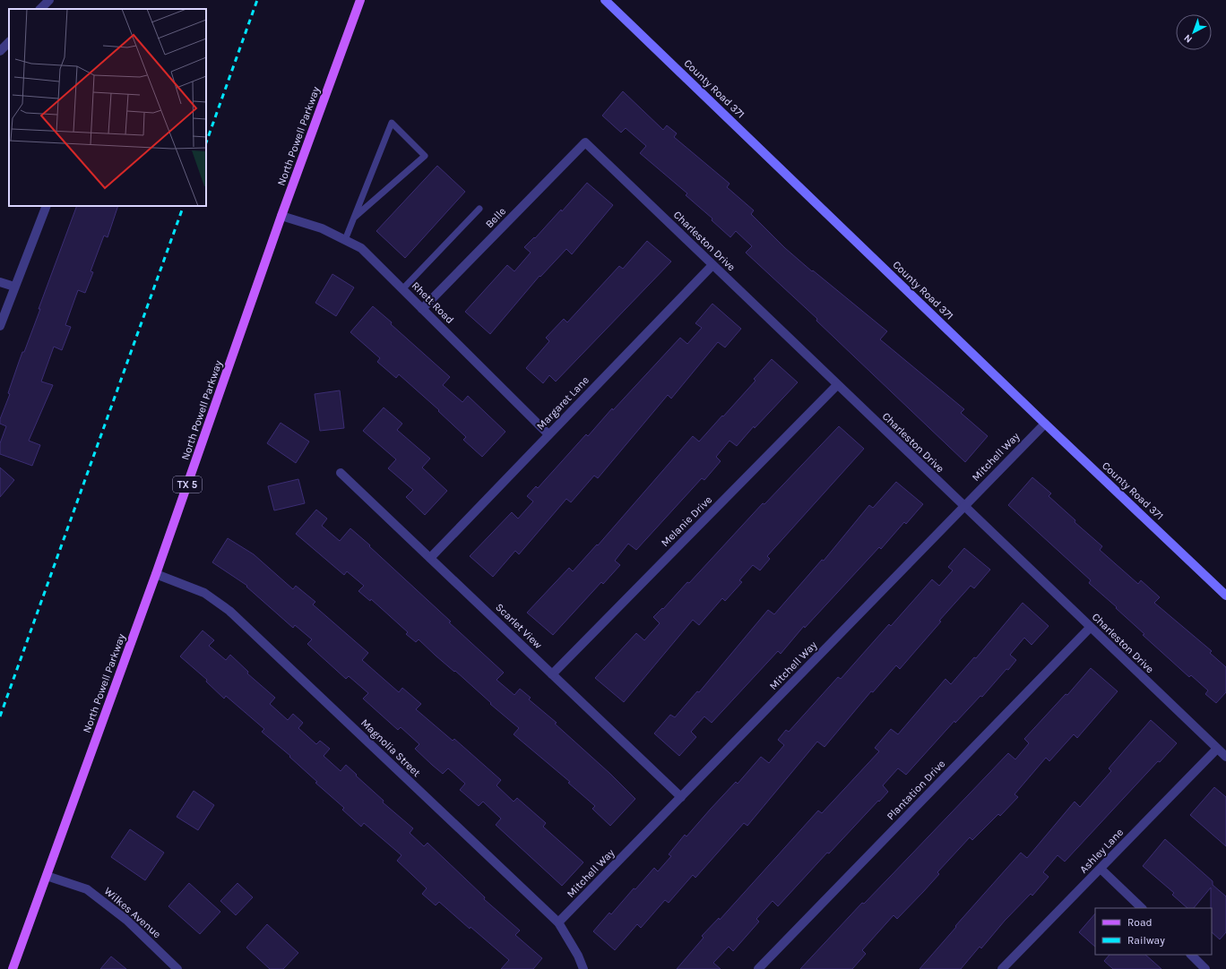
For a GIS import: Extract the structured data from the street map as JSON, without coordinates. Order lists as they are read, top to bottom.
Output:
{
  "streets": {
    "main road": ["North Powell Parkway", "TX 5"],
    "street": [
      "County Road 371",
      "Belle",
      "Charleston Drive",
      "Rhett Road",
      "Margaret Lane",
      "Mitchell Way",
      "Melanie Drive",
      "Scarlet View",
      "Magnolia Street",
      "Plantation Drive",
      "Ashley Lane",
      "Wilkes Avenue"
    ]
  },
  "crossings": [
    ["County Road 371", "Mitchell Way"],
    ["North Powell Parkway", "Rhett Road"],
    ["North Powell Parkway", "Magnolia Street"],
    ["North Powell Parkway", "Wilkes Avenue"],
    ["Belle", "Charleston Drive"],
    ["Belle", "Rhett Road"],
    ["Charleston Drive", "Margaret Lane"],
    ["Charleston Drive", "Mitchell Way"],
    ["Charleston Drive", "Melanie Drive"],
    ["Charleston Drive", "Plantation Drive"],
    ["Charleston Drive", "Ashley Lane"],
    ["Rhett Road", "Margaret Lane"],
    ["Margaret Lane", "Scarlet View"],
    ["Mitchell Way", "Scarlet View"],
    ["Mitchell Way", "Magnolia Street"],
    ["Melanie Drive", "Scarlet View"]
  ],
  "legend": ["Road", "Railway"],
  "north": "bottom left"
}
